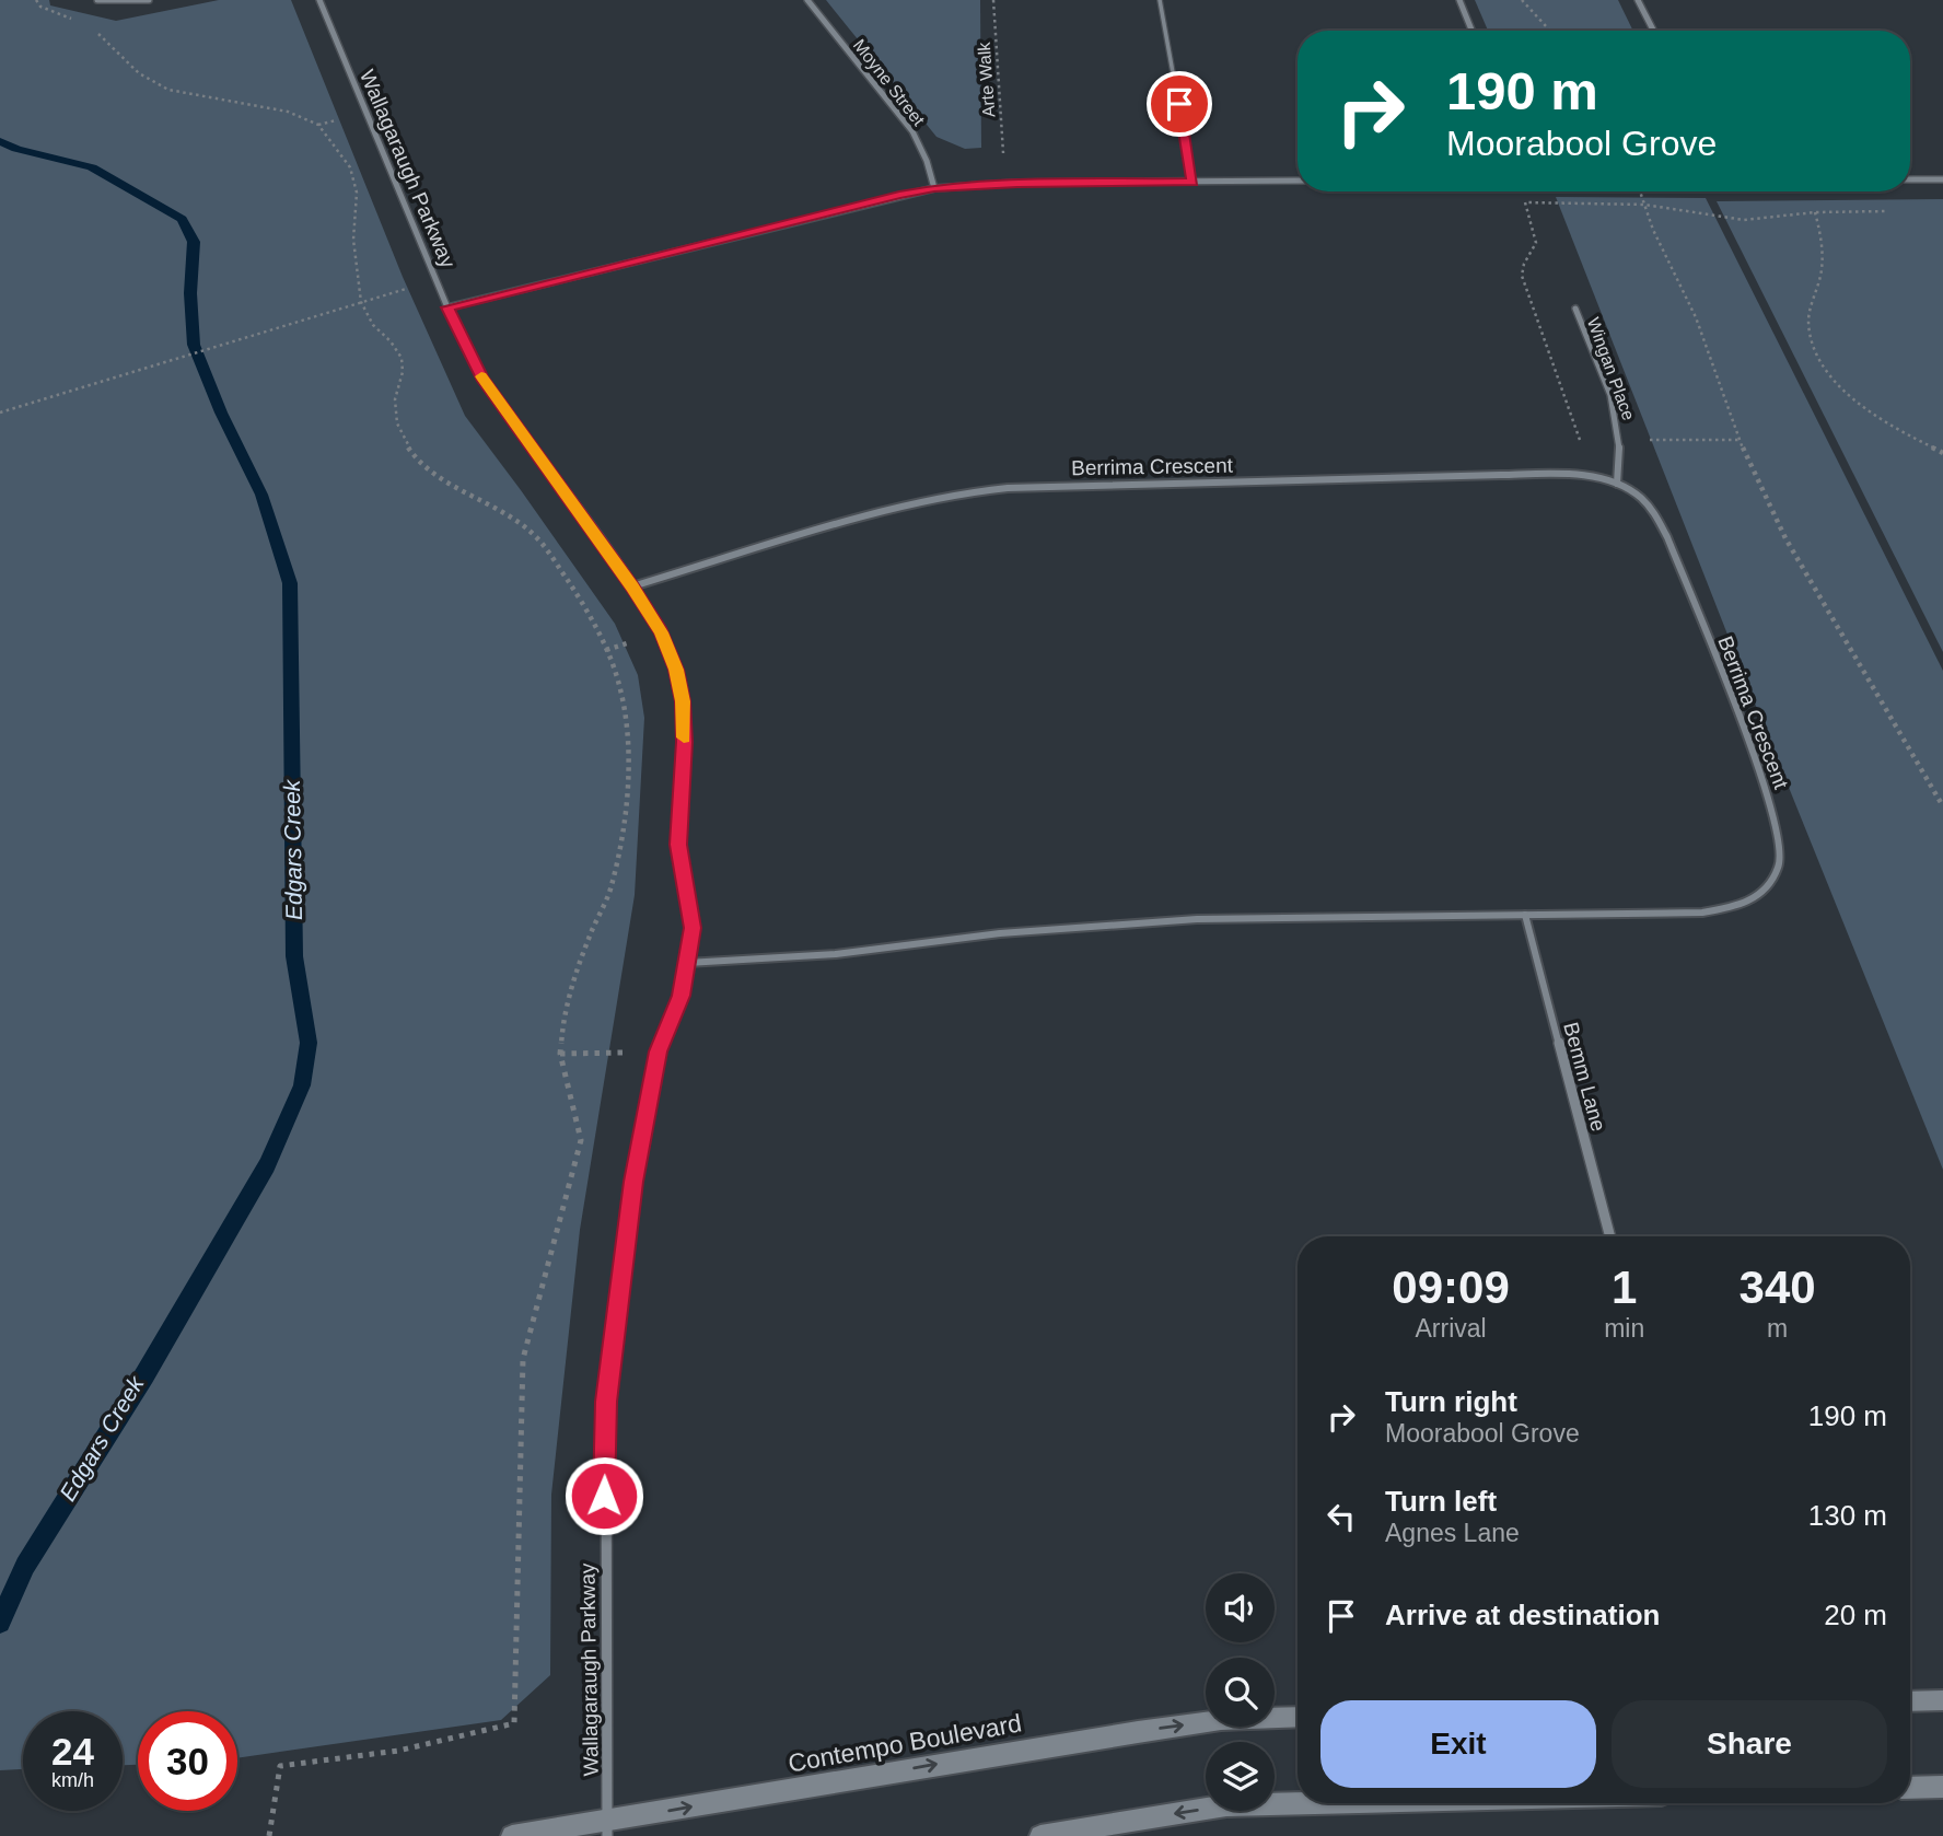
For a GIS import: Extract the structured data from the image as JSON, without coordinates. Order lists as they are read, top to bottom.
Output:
{
  "streets": {
    "street": [
      "Moyne Street",
      "Wallagaraugh Parkway",
      "Wingan Place",
      "Berrima Crescent",
      "Bemm Lane",
      "Contempo Boulevard"
    ],
    "path": ["Arte Walk"]
  },
  "crossings": [
    ["Wallagaraugh Parkway", "Berrima Crescent"],
    ["Wallagaraugh Parkway", "Contempo Boulevard"],
    ["Wingan Place", "Berrima Crescent"],
    ["Berrima Crescent", "Bemm Lane"]
  ],
  "water": ["Edgars Creek"],
  "page": {
    "turn": ["190 m", "Moorabool Grove"],
    "eta": [
      "09:09",
      "Arrival",
      "1",
      "min",
      "340",
      "m"
    ],
    "list": [
      {
        "name": "Turn right",
        "note": "Moorabool Grove",
        "value": "190 m"
      },
      {
        "name": "Turn left",
        "note": "Agnes Lane",
        "value": "130 m"
      },
      {
        "name": "Arrive at destination",
        "value": "20 m"
      }
    ],
    "buttons": ["Exit", "Share"],
    "speed": "24 km/h",
    "limit": "30"
  }
}
